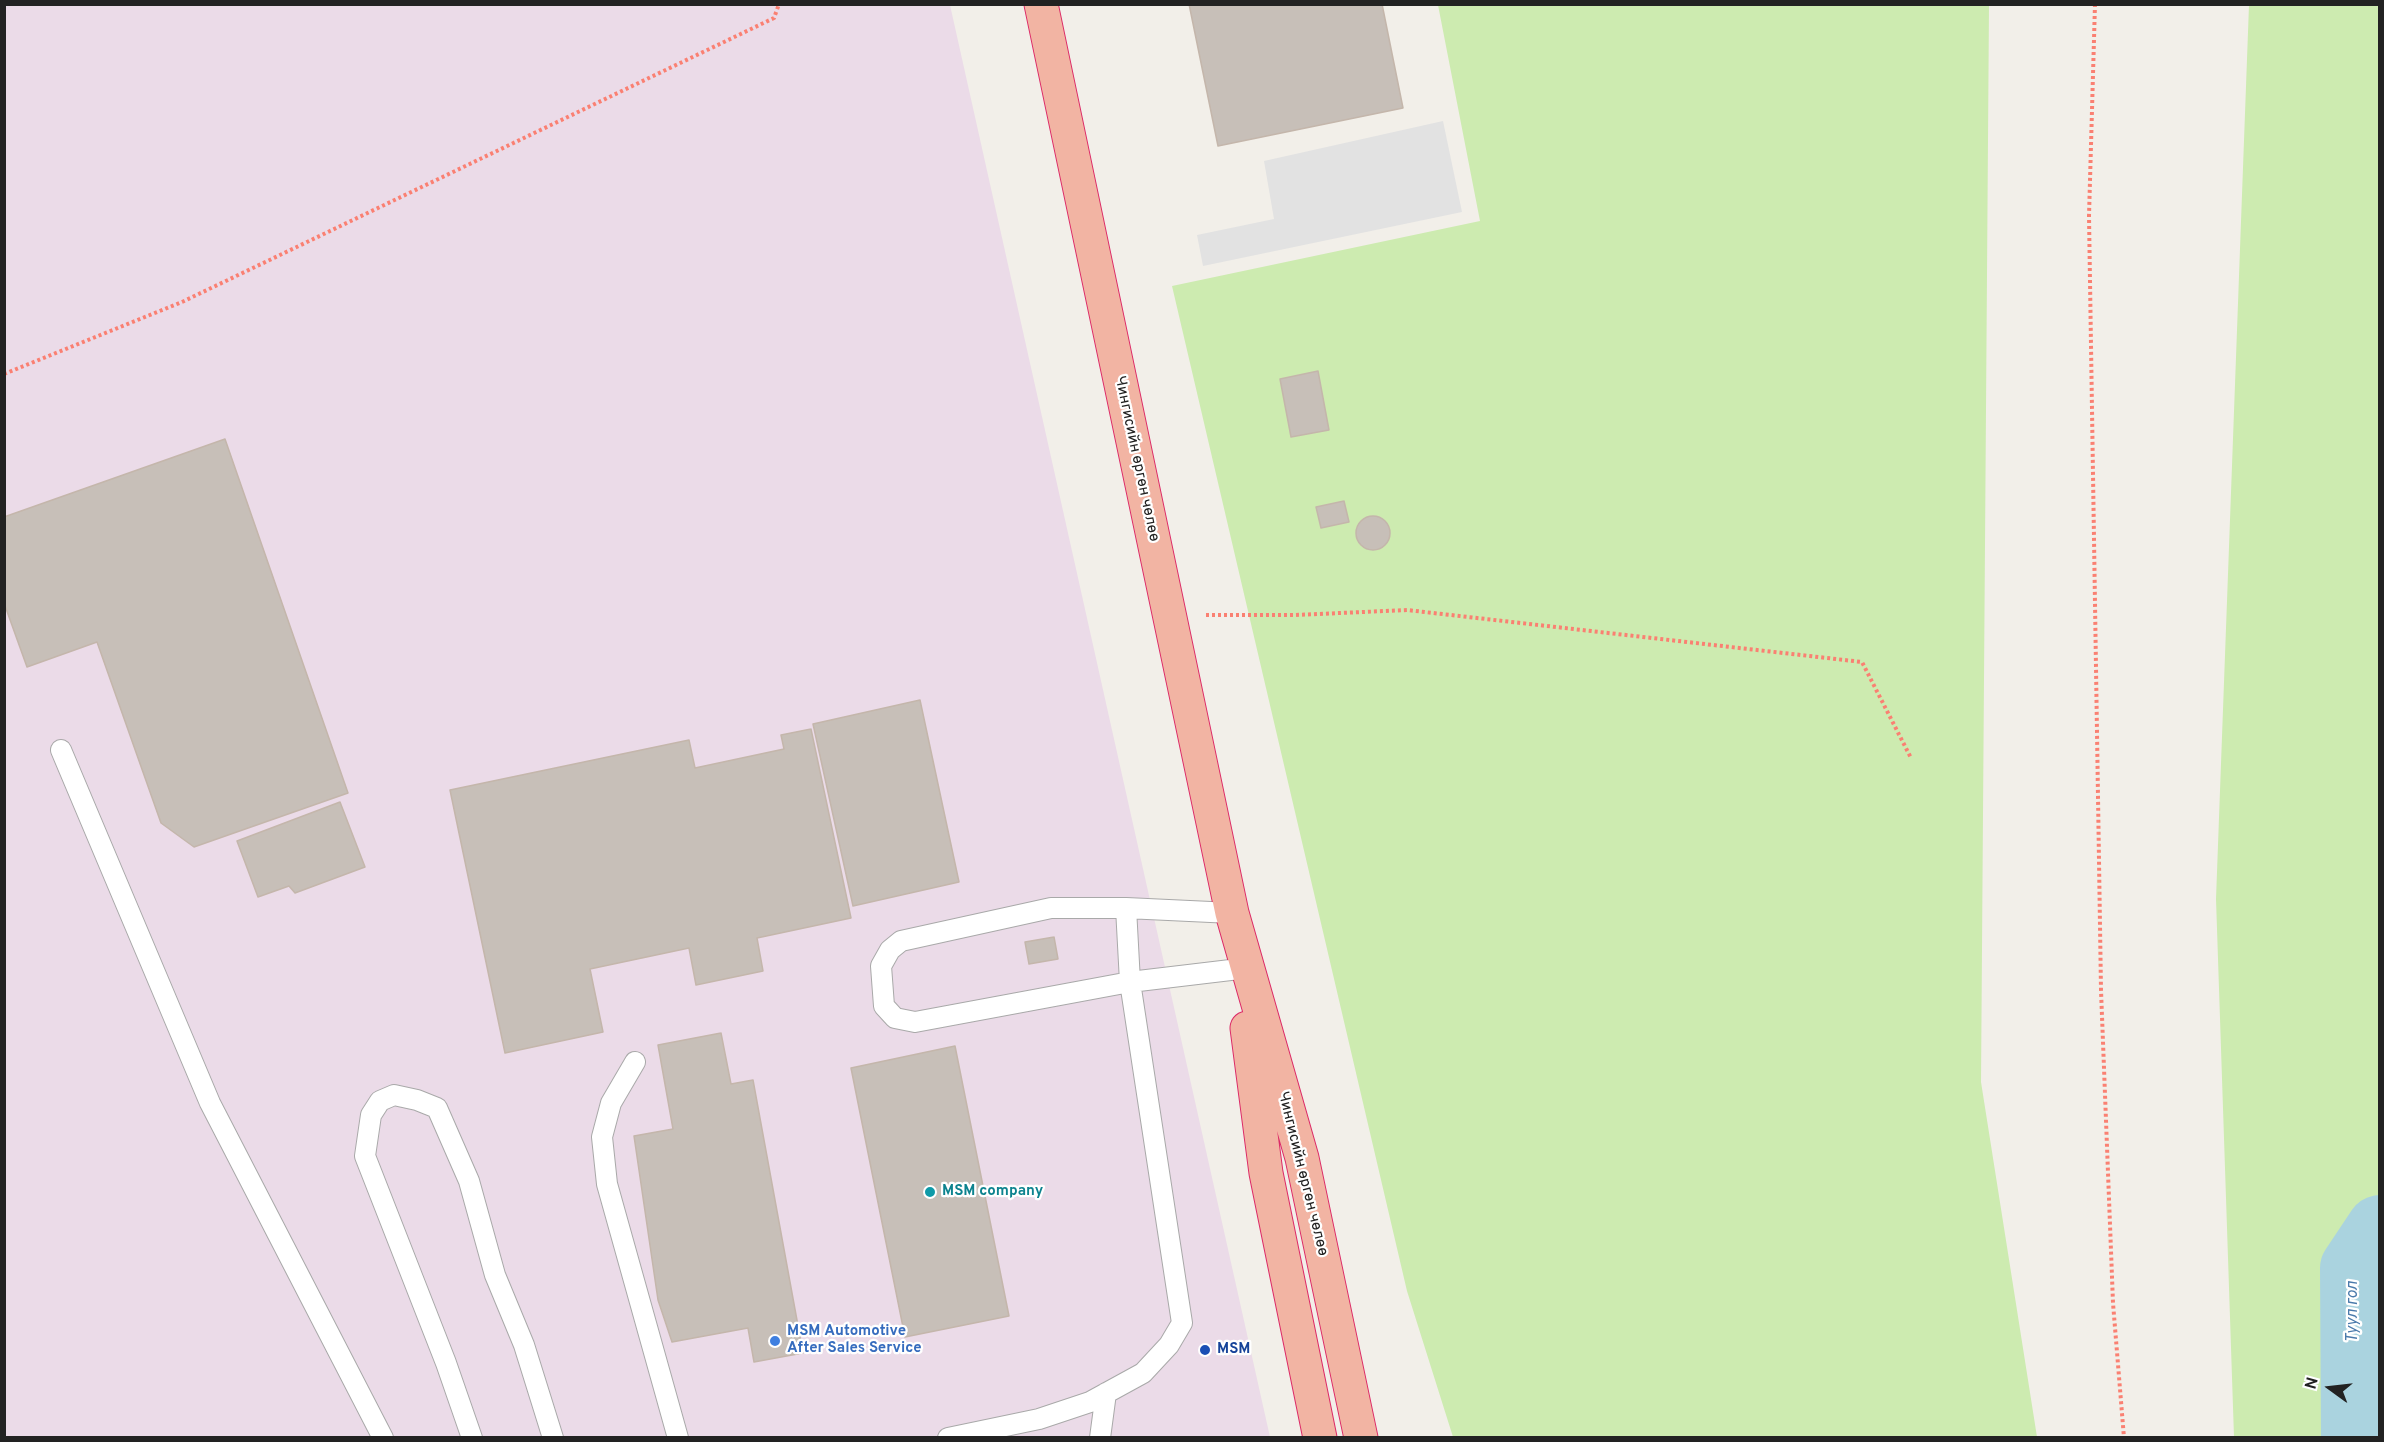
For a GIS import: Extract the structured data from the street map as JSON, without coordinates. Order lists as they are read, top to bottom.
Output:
{
  "streets": {
    "highway": ["Чингисийн өргөн чөлөө"]
  },
  "water": ["Туул гол"],
  "places": ["MSM company", "MSM Automotive After Sales Service", "MSM"],
  "north": "left"
}
